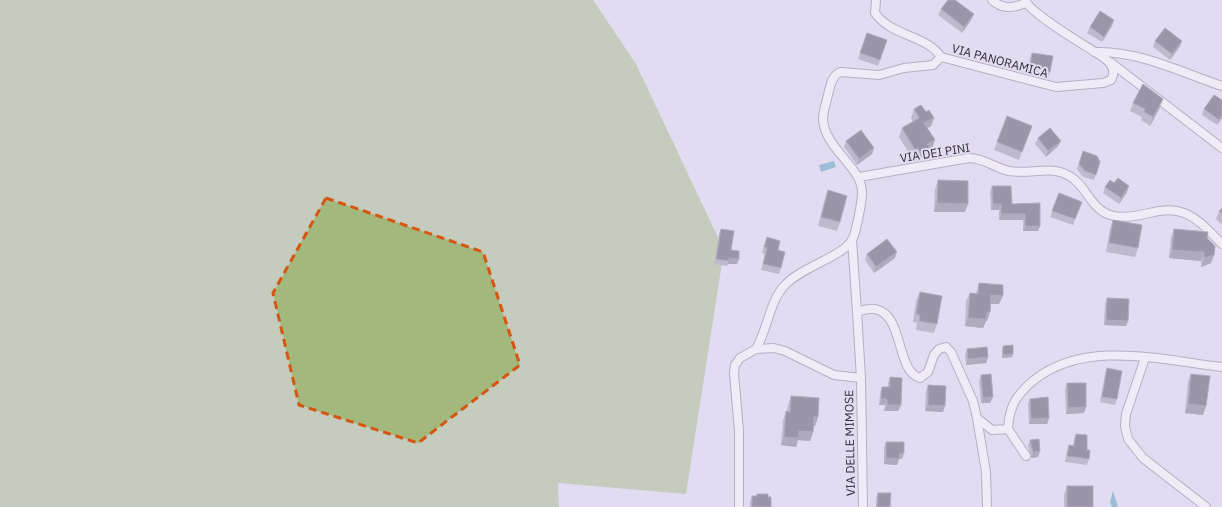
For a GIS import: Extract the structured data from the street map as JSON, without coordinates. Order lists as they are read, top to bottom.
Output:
{
  "streets": {
    "street": ["VIA PANORAMICA", "VIA DEI PINI", "VIA DELLE MIMOSE"]
  },
  "crossings": [
    ["VIA PANORAMICA", "VIA DEI PINI"],
    ["VIA PANORAMICA", "VIA DELLE MIMOSE"]
  ]
}
